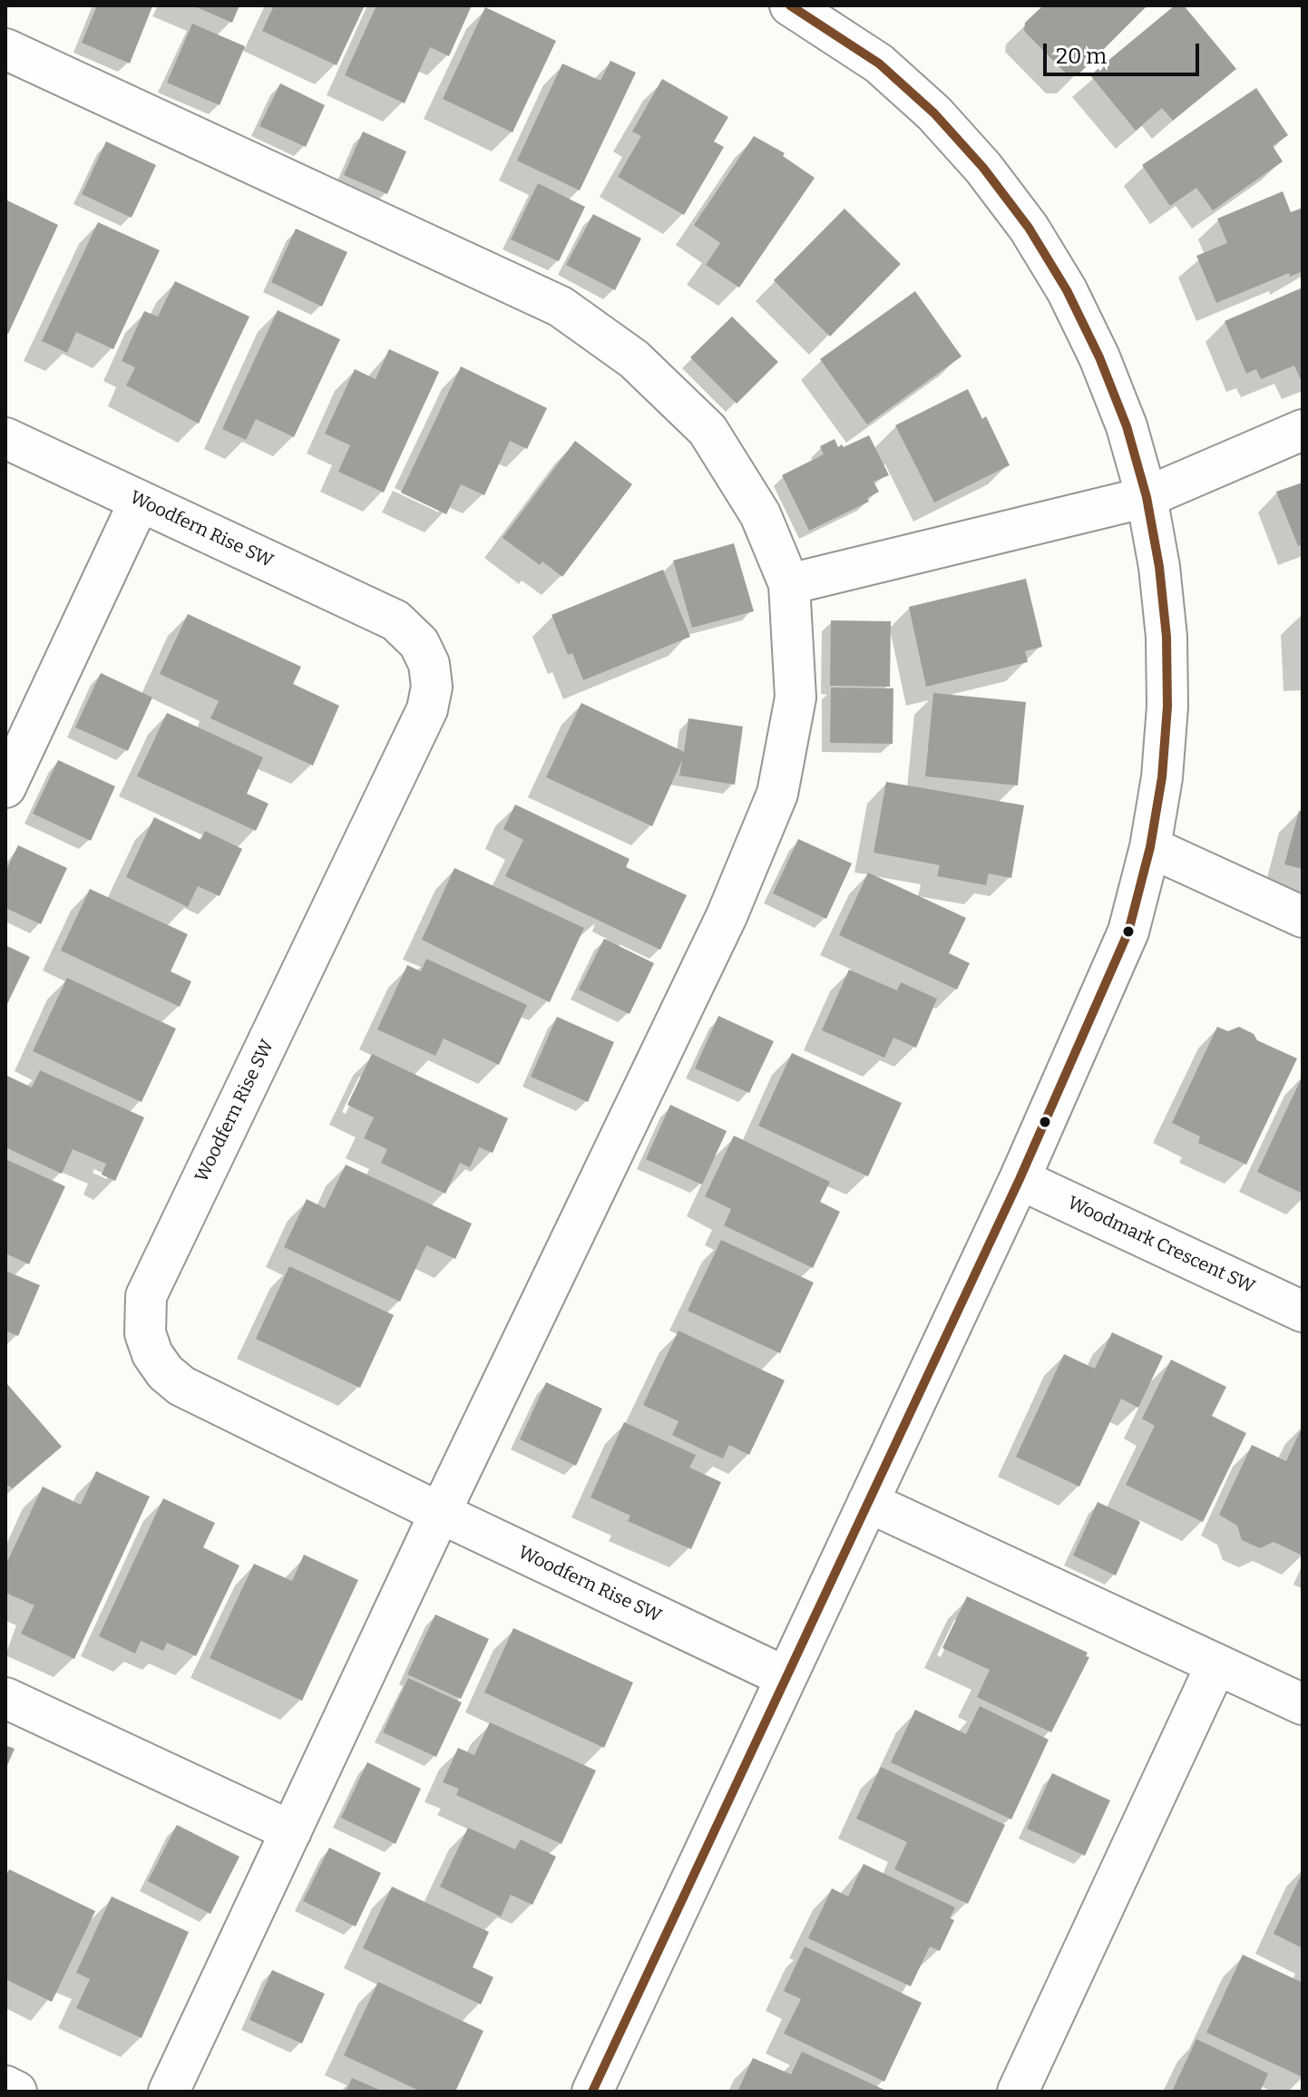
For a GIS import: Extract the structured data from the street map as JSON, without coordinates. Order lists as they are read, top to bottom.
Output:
{
  "streets": {
    "street": ["Woodfern Rise SW", "Woodmark Crescent SW"]
  },
  "scale_bar": "20 m"
}
